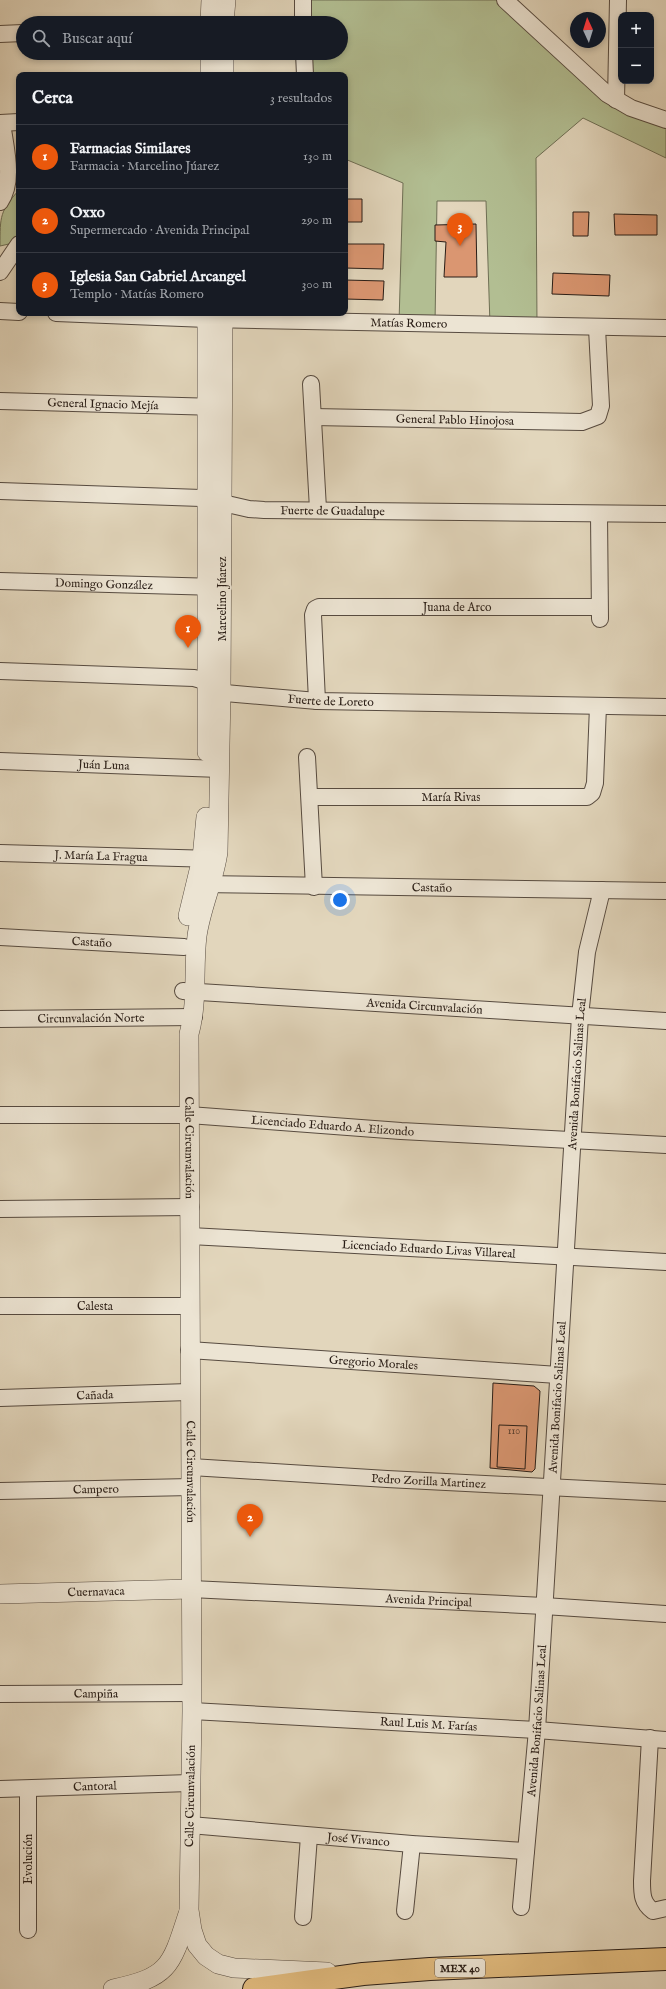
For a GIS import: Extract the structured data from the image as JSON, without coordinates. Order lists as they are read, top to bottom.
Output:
{
  "streets": {
    "highway": ["MEX 40"],
    "street": [
      "Matías Romero",
      "General Ignacio Mejía",
      "General Pablo Hinojosa",
      "Fuerte de Guadalupe",
      "Domingo González",
      "Marcelino Júarez",
      "Juana de Arco",
      "Fuerte de Loreto",
      "Juán Luna",
      "María Rivas",
      "J. María La Fragua",
      "Castaño",
      "Avenida Circunvalación",
      "Circunvalación Norte",
      "Avenida Bonifacio Salinas Leal",
      "Licenciado Eduardo A. Elizondo",
      "Calle Circunvalación",
      "Licenciado Eduardo Livas Villareal",
      "Calesta",
      "Gregorio Morales",
      "Cañada",
      "Pedro Zorilla Martinez",
      "Campero",
      "Cuernavaca",
      "Avenida Principal",
      "Campiña",
      "Raul Luis M. Farías",
      "Cantoral",
      "José Vivanco",
      "Evolución"
    ]
  },
  "crossings": [
    ["Matías Romero", "General Pablo Hinojosa"],
    ["Matías Romero", "Marcelino Júarez"],
    ["General Ignacio Mejía", "Marcelino Júarez"],
    ["Fuerte de Guadalupe", "Marcelino Júarez"],
    ["Fuerte de Guadalupe", "Juana de Arco"],
    ["Domingo González", "Marcelino Júarez"],
    ["Marcelino Júarez", "Fuerte de Loreto"],
    ["Marcelino Júarez", "Juán Luna"],
    ["Marcelino Júarez", "J. María La Fragua"],
    ["Marcelino Júarez", "Castaño"],
    ["Marcelino Júarez", "Calle Circunvalación"],
    ["Juana de Arco", "Fuerte de Loreto"],
    ["Fuerte de Loreto", "María Rivas"],
    ["Castaño", "Avenida Bonifacio Salinas Leal"],
    ["Castaño", "Calle Circunvalación"],
    ["Avenida Circunvalación", "Avenida Bonifacio Salinas Leal"],
    ["Avenida Circunvalación", "Calle Circunvalación"],
    ["Circunvalación Norte", "Calle Circunvalación"],
    ["Avenida Bonifacio Salinas Leal", "Licenciado Eduardo A. Elizondo"],
    ["Avenida Bonifacio Salinas Leal", "Licenciado Eduardo Livas Villareal"],
    ["Avenida Bonifacio Salinas Leal", "Gregorio Morales"],
    ["Avenida Bonifacio Salinas Leal", "Pedro Zorilla Martinez"],
    ["Avenida Bonifacio Salinas Leal", "Avenida Principal"],
    ["Avenida Bonifacio Salinas Leal", "Raul Luis M. Farías"],
    ["Avenida Bonifacio Salinas Leal", "José Vivanco"],
    ["Licenciado Eduardo A. Elizondo", "Calle Circunvalación"],
    ["Calle Circunvalación", "Licenciado Eduardo Livas Villareal"],
    ["Calle Circunvalación", "Calesta"],
    ["Calle Circunvalación", "Gregorio Morales"],
    ["Calle Circunvalación", "Cañada"],
    ["Calle Circunvalación", "Pedro Zorilla Martinez"],
    ["Calle Circunvalación", "Campero"],
    ["Calle Circunvalación", "Cuernavaca"],
    ["Calle Circunvalación", "Avenida Principal"],
    ["Calle Circunvalación", "Campiña"],
    ["Calle Circunvalación", "Raul Luis M. Farías"],
    ["Calle Circunvalación", "Cantoral"],
    ["Calle Circunvalación", "José Vivanco"],
    ["Calle Circunvalación", "MEX 40"],
    ["Cuernavaca", "Avenida Principal"],
    ["Cantoral", "Evolución"]
  ],
  "house_numbers": ["110"],
  "north": "top",
  "page": {
    "map_buttons": ["+", "−"],
    "search": "Buscar aquí",
    "heading": ["Cerca", "3 resultados"],
    "list": [
      {
        "mark": "1",
        "name": "Farmacias Similares",
        "note": "Farmacia · Marcelino Júarez",
        "value": "130 m"
      },
      {
        "mark": "2",
        "name": "Oxxo",
        "note": "Supermercado · Avenida Principal",
        "value": "290 m"
      },
      {
        "mark": "3",
        "name": "Iglesia San Gabriel Arcangel",
        "note": "Templo · Matías Romero",
        "value": "300 m"
      }
    ],
    "pins": ["3", "1", "2"]
  }
}
